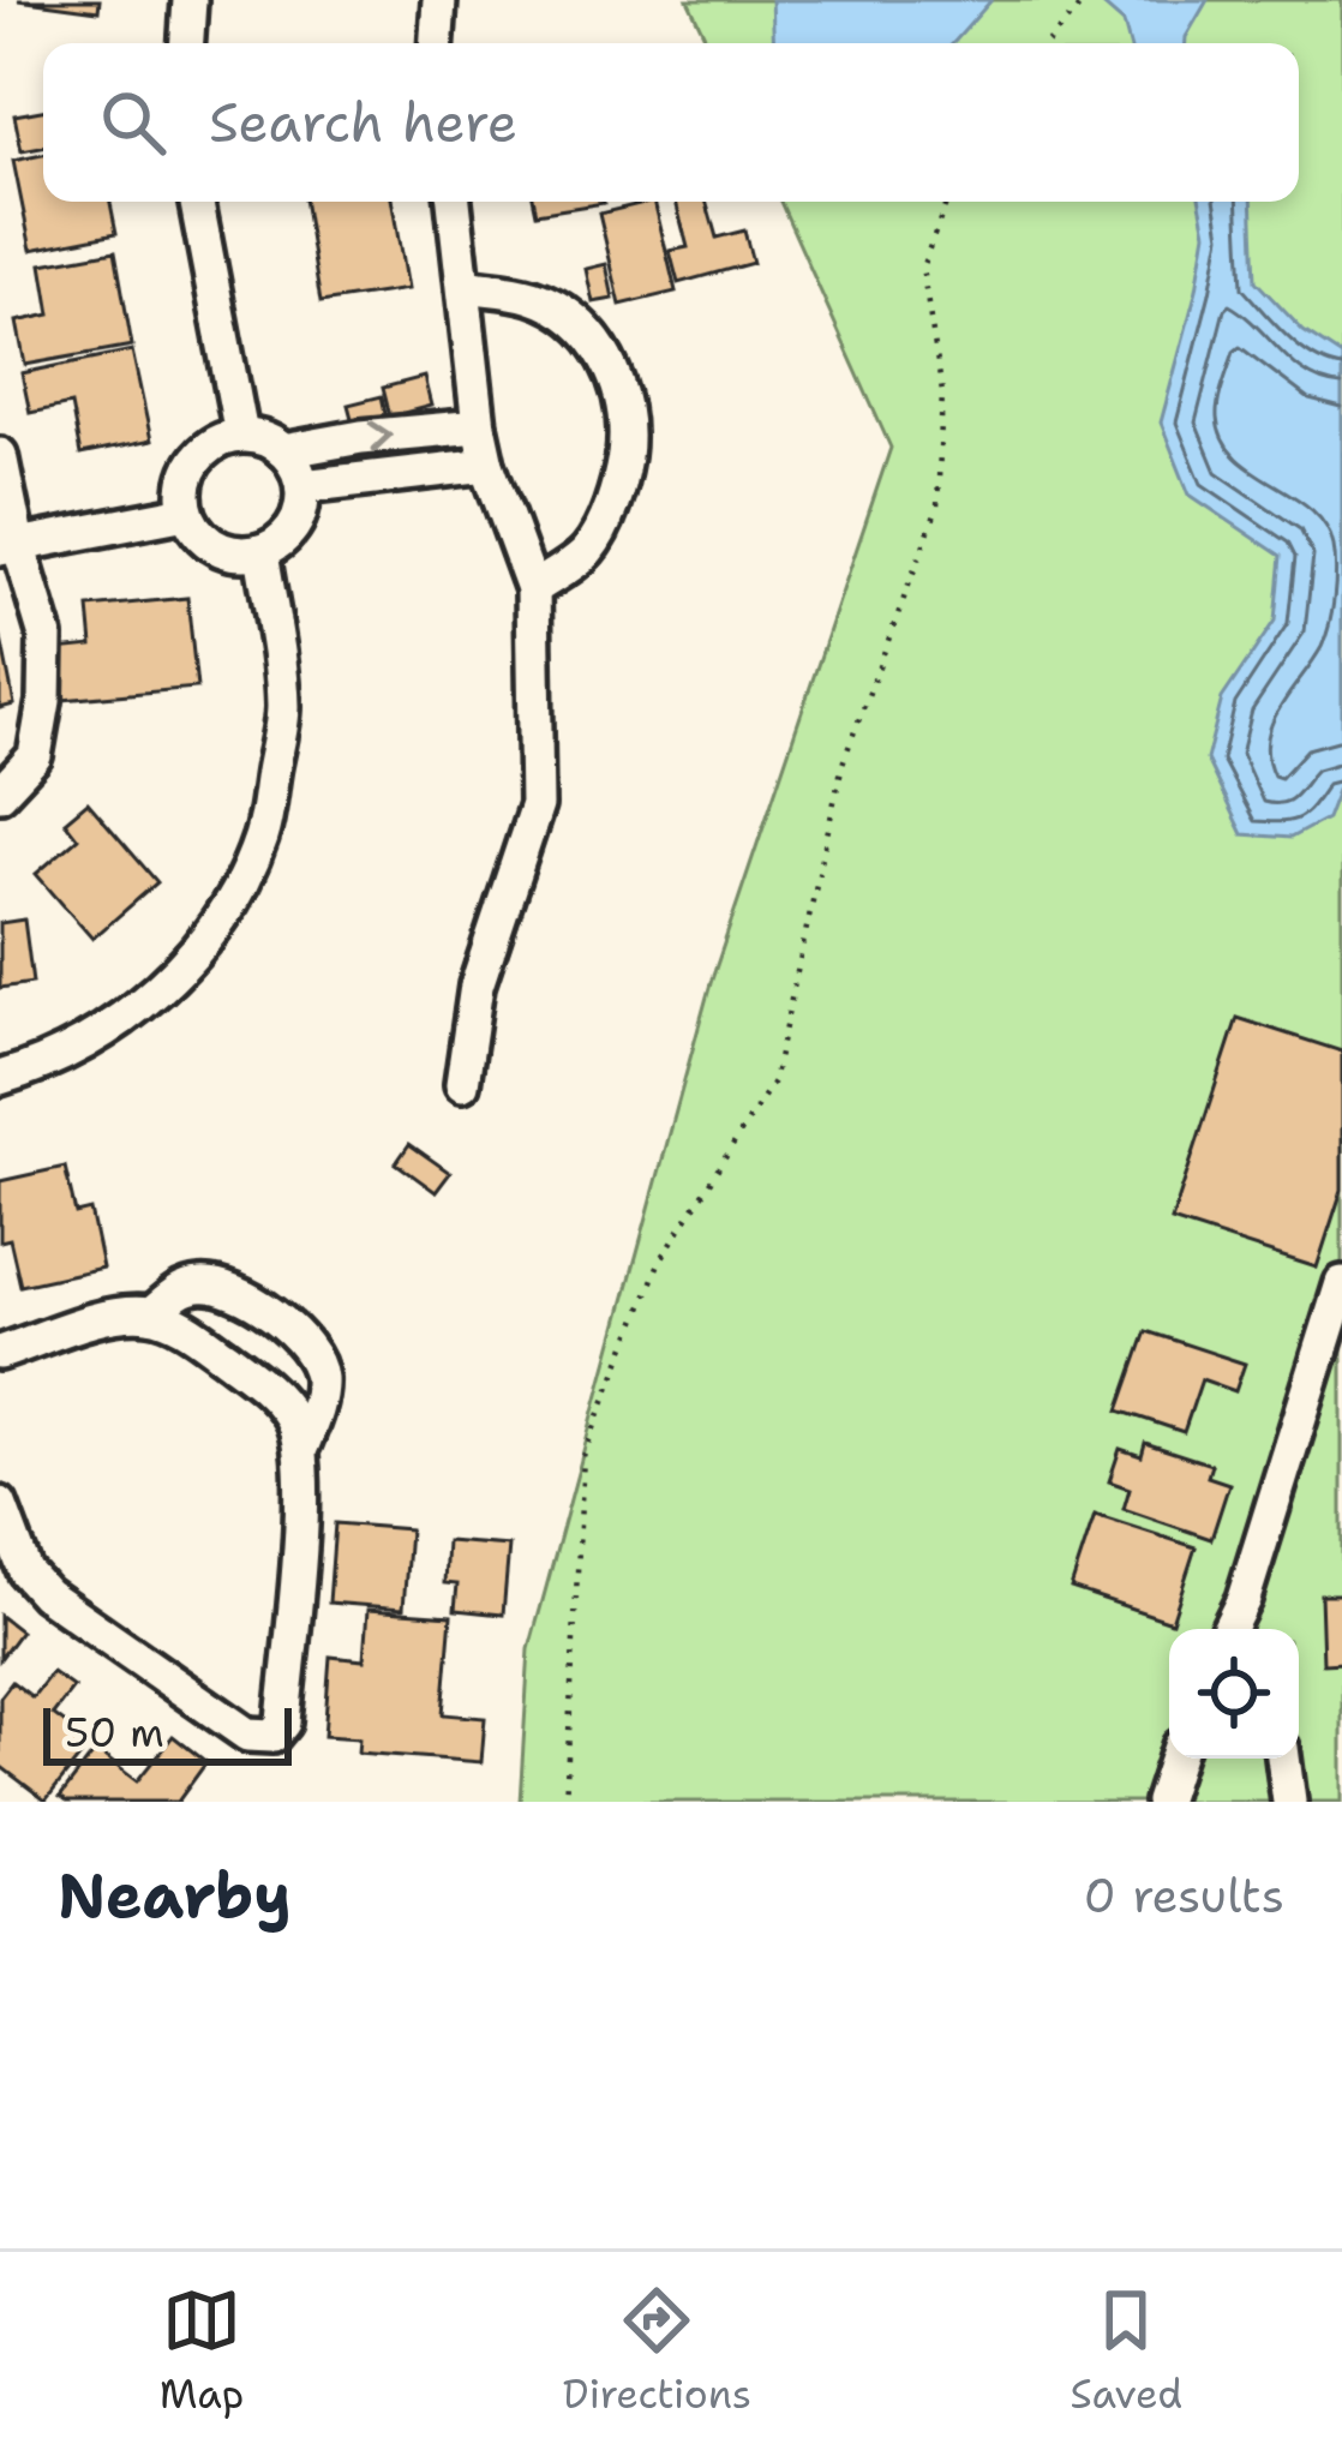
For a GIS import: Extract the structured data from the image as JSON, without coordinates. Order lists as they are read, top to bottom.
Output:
{
  "scale_bar": "50 m",
  "page": {
    "search": "Search here",
    "scale": "50 m",
    "heading": ["Nearby", "0 results"],
    "nav": ["Map", "Directions", "Saved"]
  }
}
